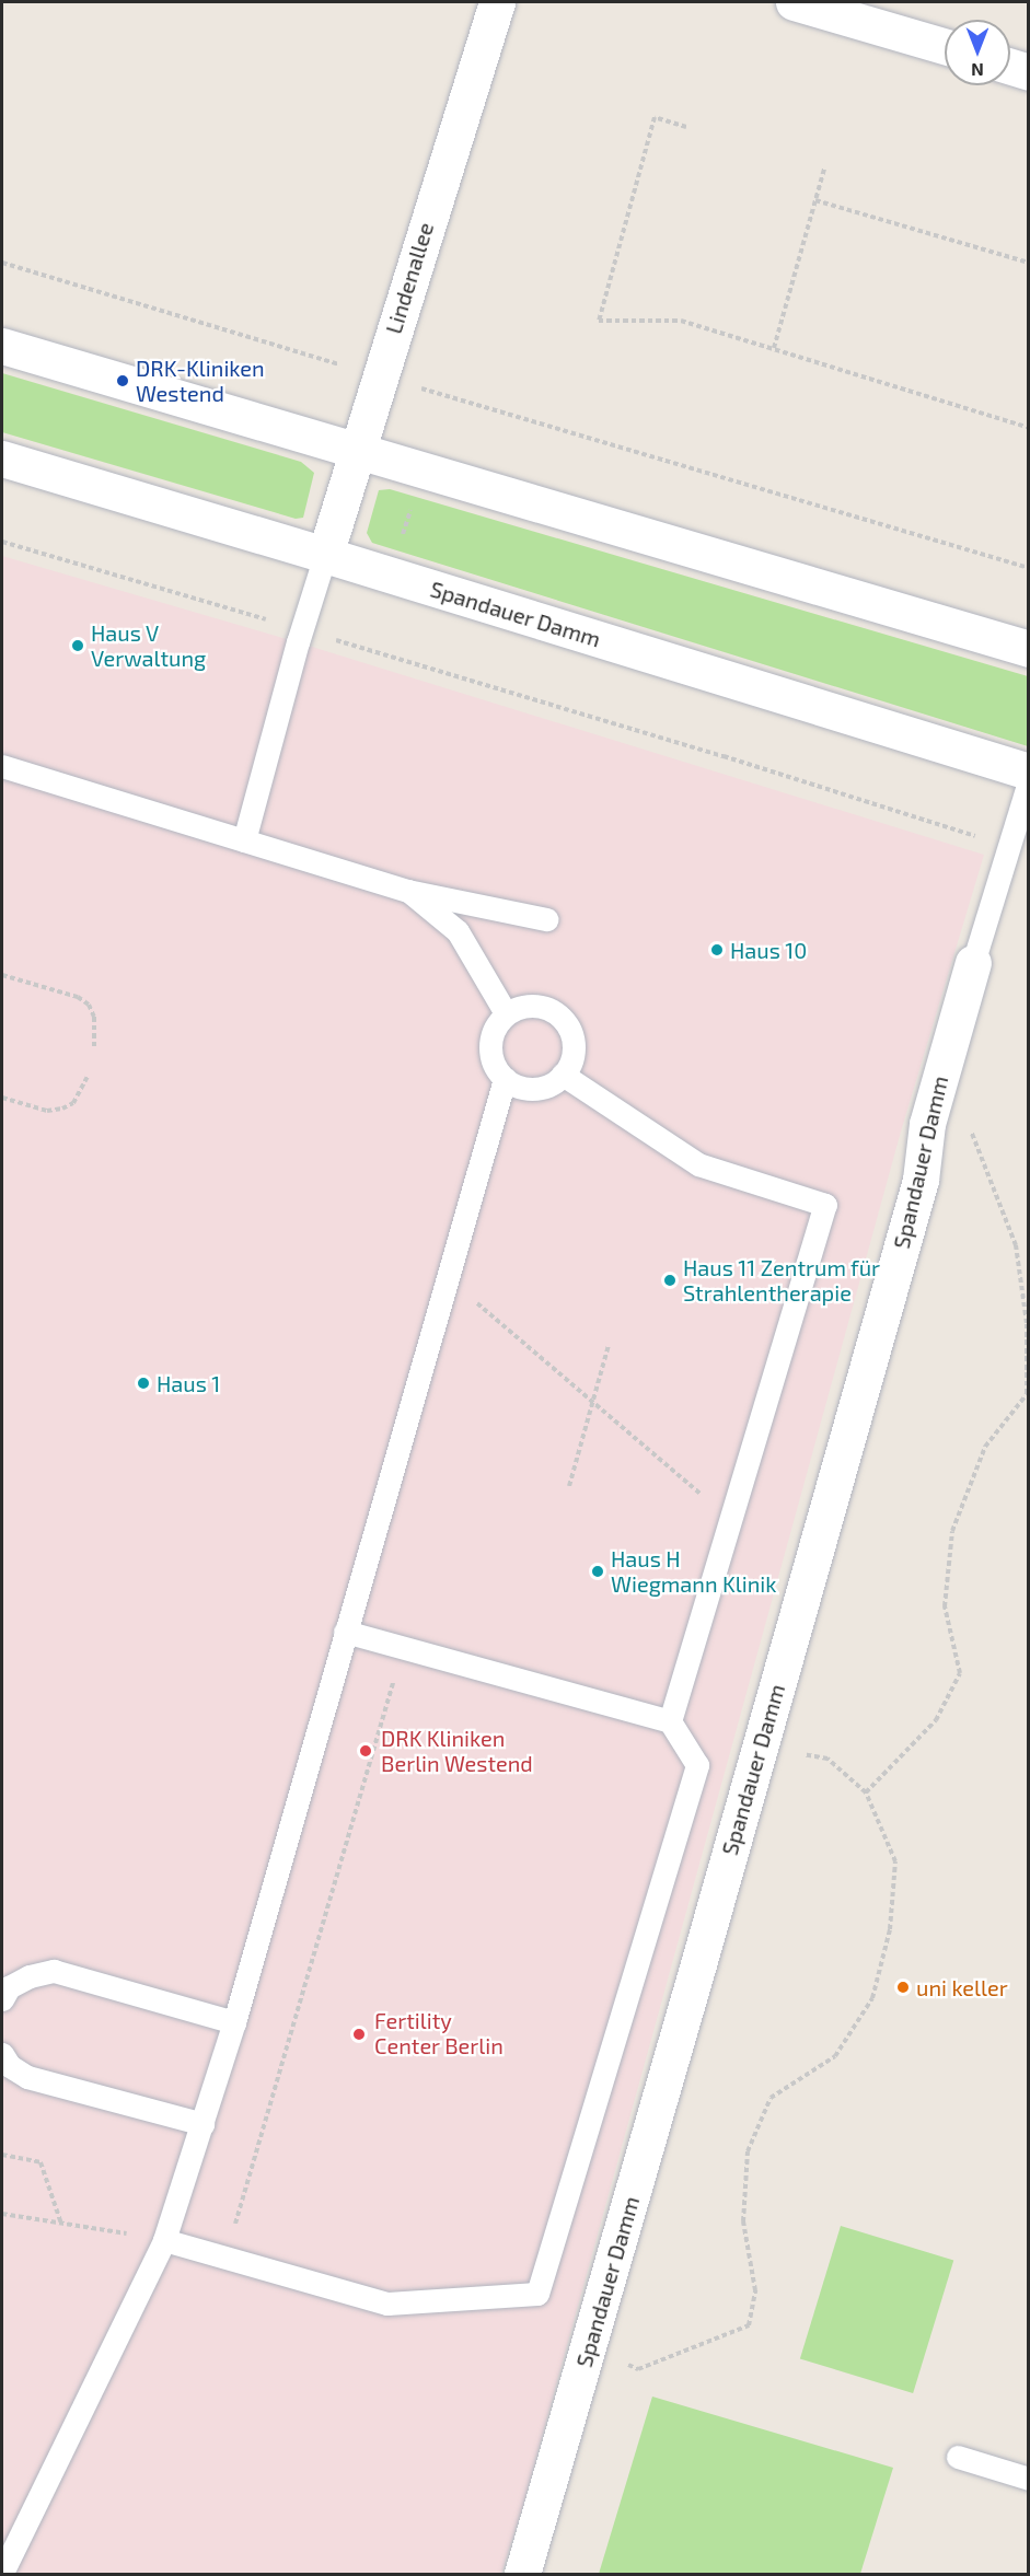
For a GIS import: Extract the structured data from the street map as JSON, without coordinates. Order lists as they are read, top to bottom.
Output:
{
  "streets": {
    "street": ["Lindenallee", "Spandauer Damm"]
  },
  "crossings": [
    ["Lindenallee", "Spandauer Damm"]
  ],
  "places": [
    "DRK-Kliniken Westend",
    "Haus V Verwaltung",
    "Haus 10",
    "Haus 11 Zentrum für Strahlentherapie",
    "Haus 1",
    "Haus H Wiegmann Klinik",
    "DRK Kliniken Berlin Westend",
    "uni keller",
    "Fertility Center Berlin"
  ],
  "north": "bottom"
}
